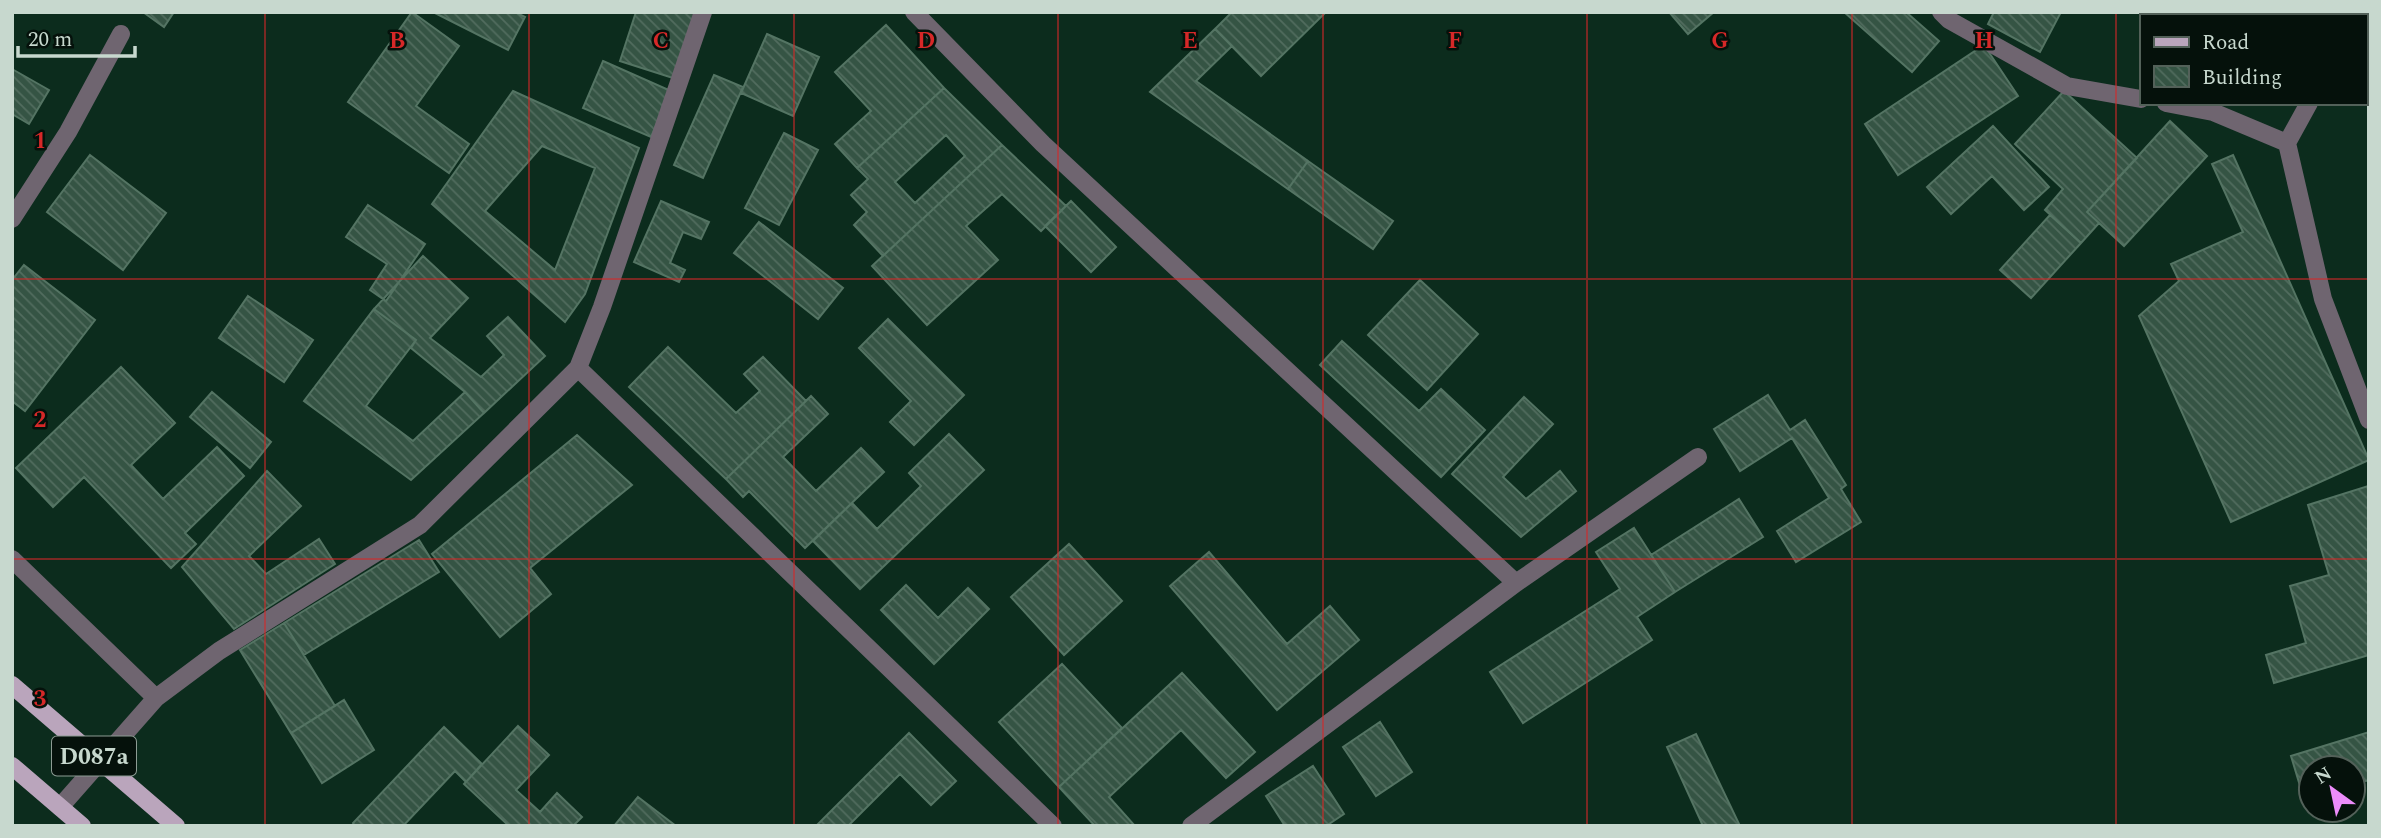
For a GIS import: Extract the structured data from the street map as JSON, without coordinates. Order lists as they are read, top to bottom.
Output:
{
  "streets": {
    "main road": ["D087a"]
  },
  "legend": ["Road", "Building"],
  "scale_bar": "20 m",
  "north": "top left",
  "grid": {
    "columns": [
      "B",
      "C",
      "D",
      "E",
      "F",
      "G",
      "H"
    ],
    "rows": ["1", "2", "3"]
  }
}
